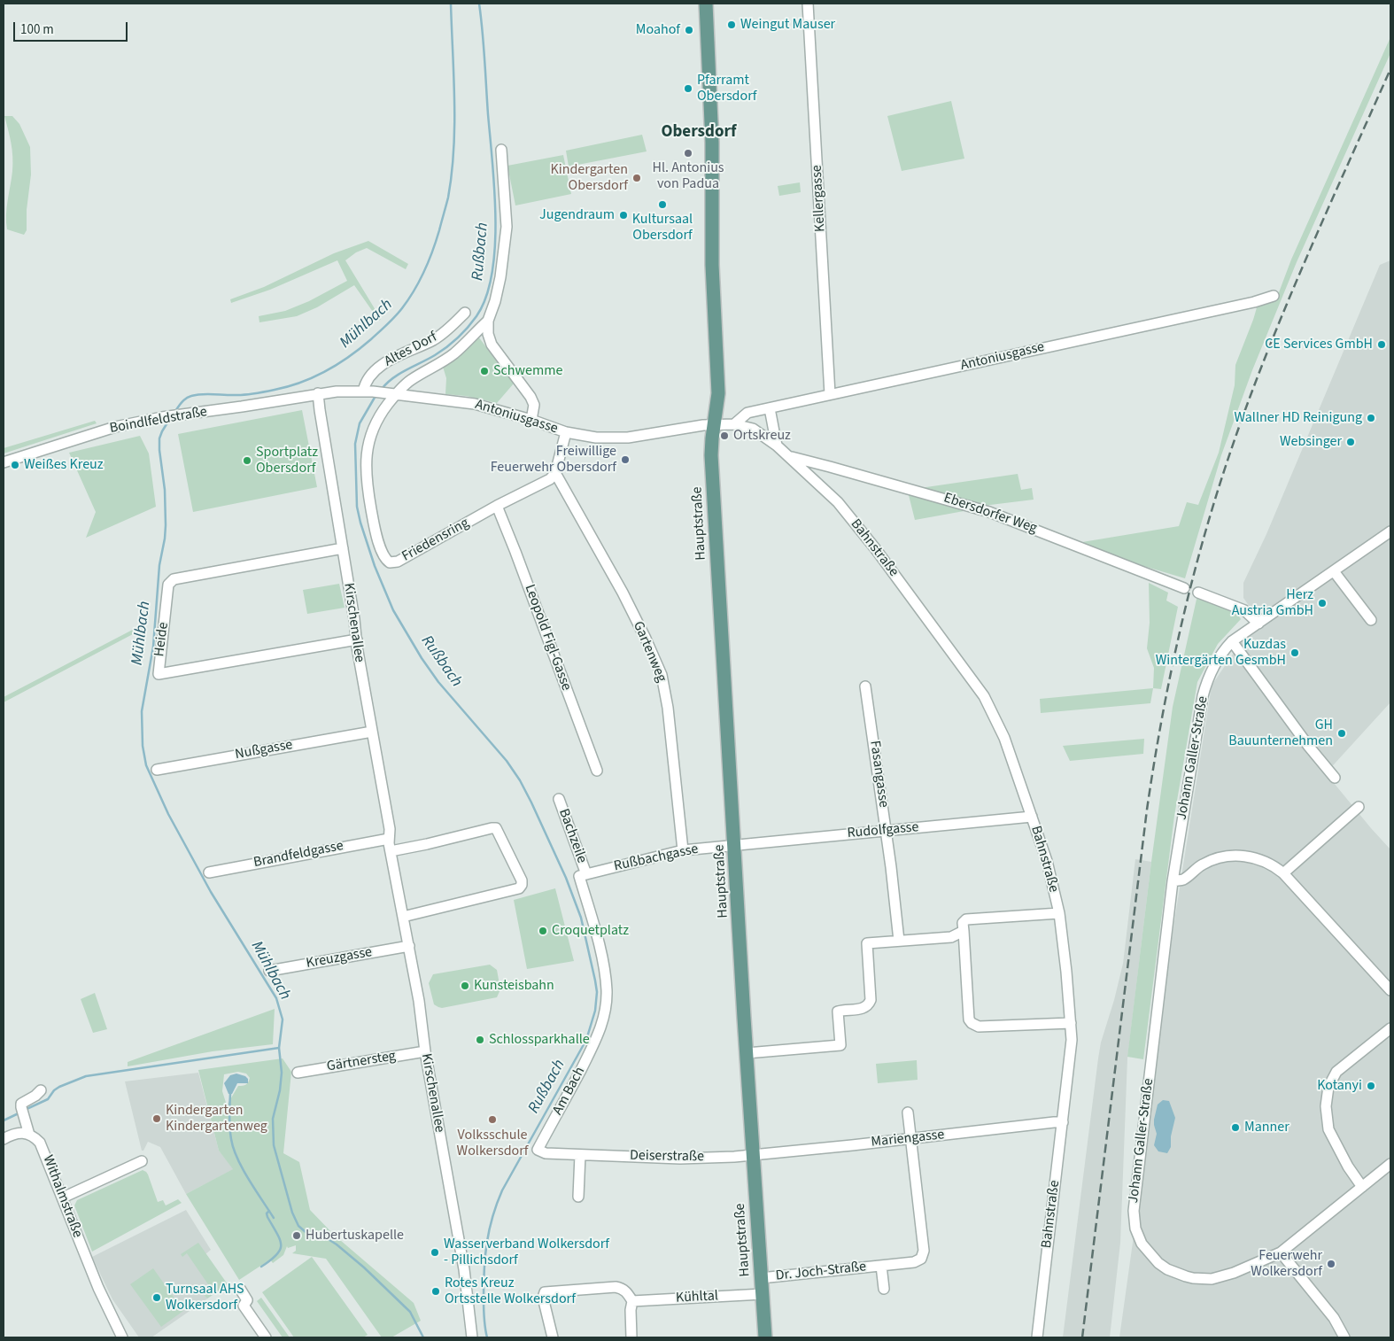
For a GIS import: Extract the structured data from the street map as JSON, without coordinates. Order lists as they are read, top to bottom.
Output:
{
  "streets": {
    "main road": ["Hauptstraße"],
    "street": [
      "Kellergasse",
      "Altes Dorf",
      "Antoniusgasse",
      "Boindlfeldstraße",
      "Ebersdorfer Weg",
      "Friedensring",
      "Bahnstraße",
      "Kirschenallee",
      "Leopold Figl-Gasse",
      "Heide",
      "Gartenweg",
      "Nußgasse",
      "Johann Galler-Straße",
      "Fasangasse",
      "Rudolfgasse",
      "Bachzeile",
      "Brandfeldgasse",
      "Rußbachgasse",
      "Kreuzgasse",
      "Gärtnersteg",
      "Am Bach",
      "Mariengasse",
      "Deiserstraße",
      "Withalmstraße",
      "Dr. Joch-Straße",
      "Kühltal"
    ]
  },
  "crossings": [
    ["Kellergasse", "Antoniusgasse"],
    ["Altes Dorf", "Antoniusgasse"],
    ["Antoniusgasse", "Boindlfeldstraße"],
    ["Antoniusgasse", "Hauptstraße"],
    ["Antoniusgasse", "Friedensring"],
    ["Antoniusgasse", "Bahnstraße"],
    ["Antoniusgasse", "Kirschenallee"],
    ["Boindlfeldstraße", "Kirschenallee"],
    ["Ebersdorfer Weg", "Bahnstraße"],
    ["Hauptstraße", "Rudolfgasse"],
    ["Hauptstraße", "Rußbachgasse"],
    ["Hauptstraße", "Mariengasse"],
    ["Hauptstraße", "Deiserstraße"],
    ["Hauptstraße", "Dr. Joch-Straße"],
    ["Hauptstraße", "Kühltal"],
    ["Friedensring", "Leopold Figl-Gasse"],
    ["Friedensring", "Gartenweg"],
    ["Bahnstraße", "Rudolfgasse"],
    ["Bahnstraße", "Mariengasse"],
    ["Kirschenallee", "Heide"],
    ["Kirschenallee", "Nußgasse"],
    ["Kirschenallee", "Brandfeldgasse"],
    ["Kirschenallee", "Kreuzgasse"],
    ["Kirschenallee", "Gärtnersteg"],
    ["Gartenweg", "Rußbachgasse"],
    ["Fasangasse", "Rudolfgasse"],
    ["Rudolfgasse", "Rußbachgasse"],
    ["Bachzeile", "Rußbachgasse"],
    ["Bachzeile", "Am Bach"],
    ["Rußbachgasse", "Am Bach"],
    ["Am Bach", "Deiserstraße"],
    ["Mariengasse", "Deiserstraße"],
    ["Mariengasse", "Dr. Joch-Straße"]
  ],
  "districts": ["Obersdorf"],
  "water": ["Rußbach", "Mühlbach"],
  "places": [
    "Weingut Mauser",
    "Moahof",
    "Pfarramt Obersdorf",
    "Hl. Antonius von Padua",
    "Kindergarten Obersdorf",
    "Kultursaal Obersdorf",
    "Jugendraum",
    "CE Services GmbH",
    "Schwemme",
    "Wallner HD Reinigung",
    "Ortskreuz",
    "Websinger",
    "Freiwillige Feuerwehr Obersdorf",
    "Sportplatz Obersdorf",
    "Weißes Kreuz",
    "Herz Austria GmbH",
    "Kuzdas Wintergärten GesmbH",
    "GH Bauunternehmen",
    "Croquetplatz",
    "Kunsteisbahn",
    "Schlossparkhalle",
    "Kotanyi",
    "Kindergarten Kindergartenweg",
    "Volksschule Wolkersdorf",
    "Manner",
    "Hubertuskapelle",
    "Wasserverband Wolkersdorf - Pillichsdorf",
    "Feuerwehr Wolkersdorf",
    "Rotes Kreuz Ortsstelle Wolkersdorf",
    "Turnsaal AHS Wolkersdorf"
  ],
  "scale_bar": "100 m"
}
